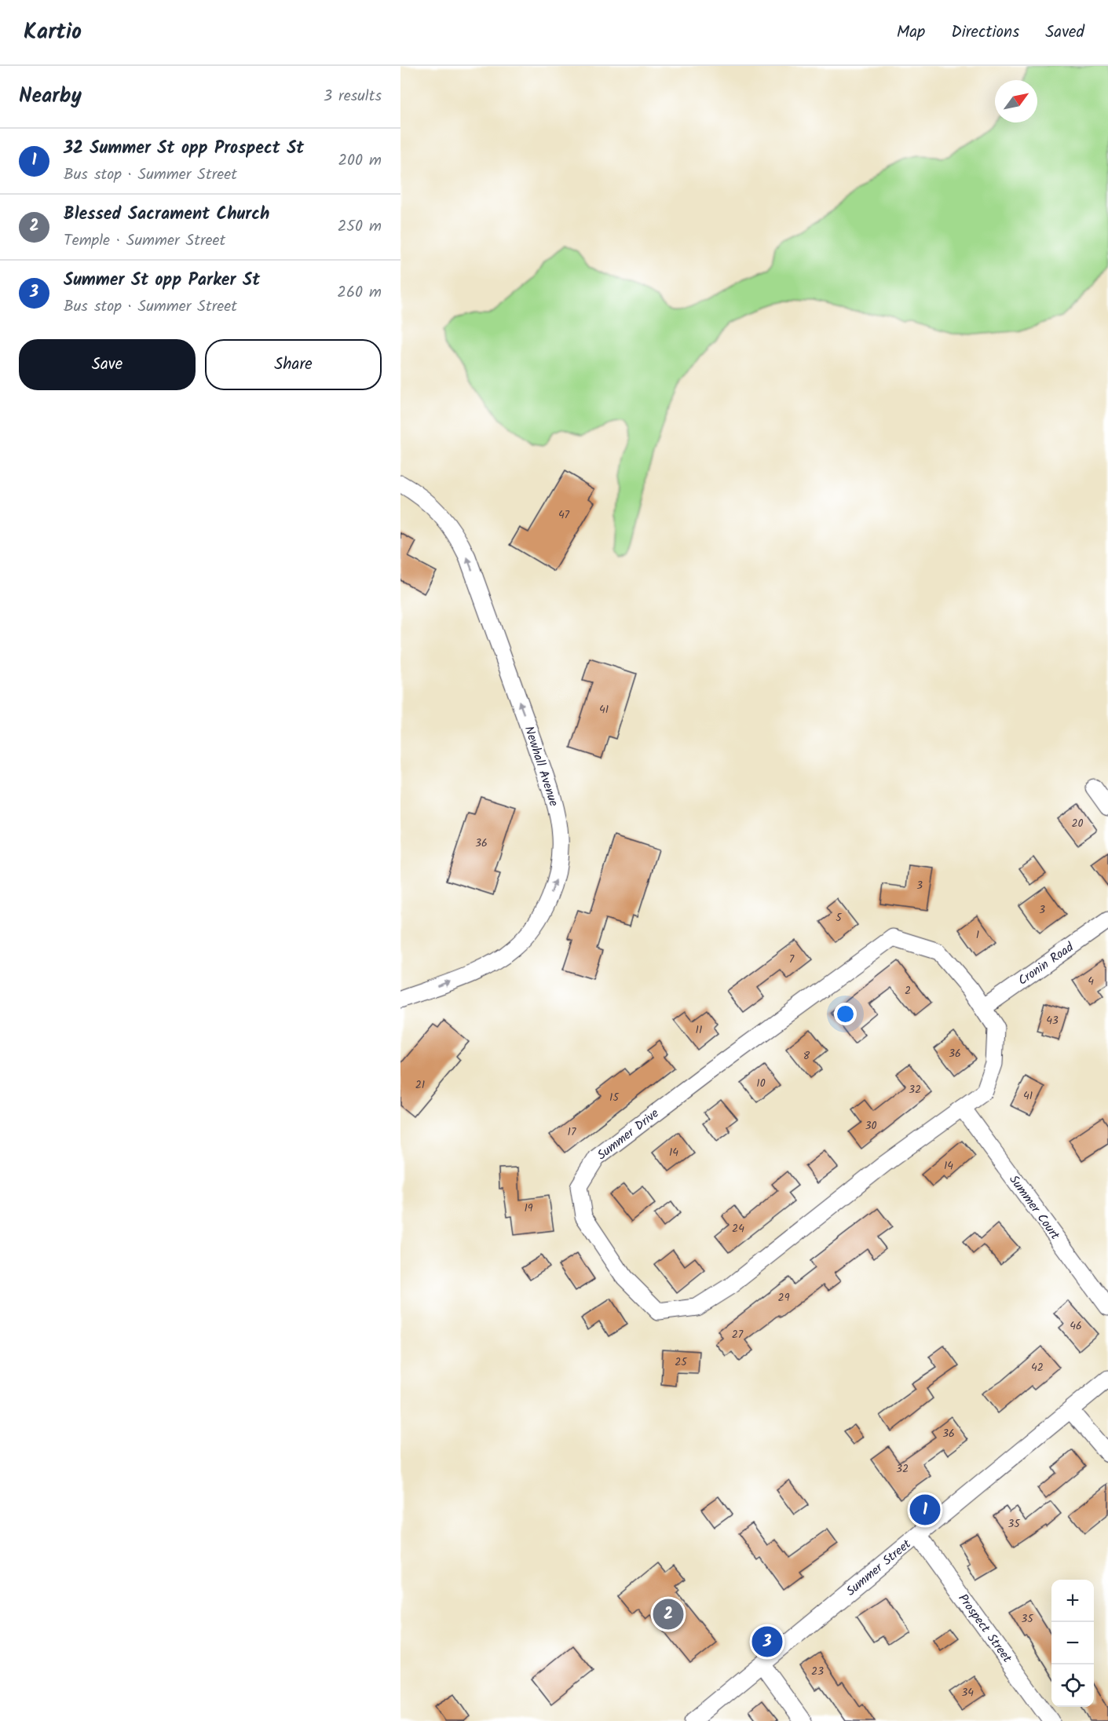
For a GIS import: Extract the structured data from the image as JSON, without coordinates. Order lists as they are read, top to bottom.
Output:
{
  "streets": {
    "street": [
      "Newhall Avenue",
      "Cronin Road",
      "Summer Drive",
      "Summer Court",
      "Summer Street",
      "Prospect Street"
    ]
  },
  "crossings": [
    ["Cronin Road", "Summer Drive"],
    ["Summer Drive", "Summer Court"],
    ["Summer Street", "Prospect Street"]
  ],
  "house_numbers": [
    "47",
    "41",
    "20",
    "36",
    "3",
    "3",
    "5",
    "1",
    "7",
    "4",
    "2",
    "43",
    "11",
    "36",
    "8",
    "10",
    "21",
    "32",
    "41",
    "15",
    "30",
    "17",
    "14",
    "14",
    "19",
    "24",
    "29",
    "46",
    "27",
    "25",
    "42",
    "36",
    "32",
    "35",
    "35",
    "23",
    "34"
  ],
  "north": "top right",
  "page": {
    "header": "Kartio",
    "nav": ["Map", "Directions", "Saved"],
    "heading": ["Nearby", "3 results"],
    "list": [
      {
        "mark": "1",
        "name": "32 Summer St opp Prospect St",
        "note": "Bus stop · Summer Street",
        "value": "200 m"
      },
      {
        "mark": "2",
        "name": "Blessed Sacrament Church",
        "note": "Temple · Summer Street",
        "value": "250 m"
      },
      {
        "mark": "3",
        "name": "Summer St opp Parker St",
        "note": "Bus stop · Summer Street",
        "value": "260 m"
      }
    ],
    "buttons": ["Save", "Share"],
    "pins": ["1", "2", "3"],
    "map_buttons": ["+", "−"]
  }
}
